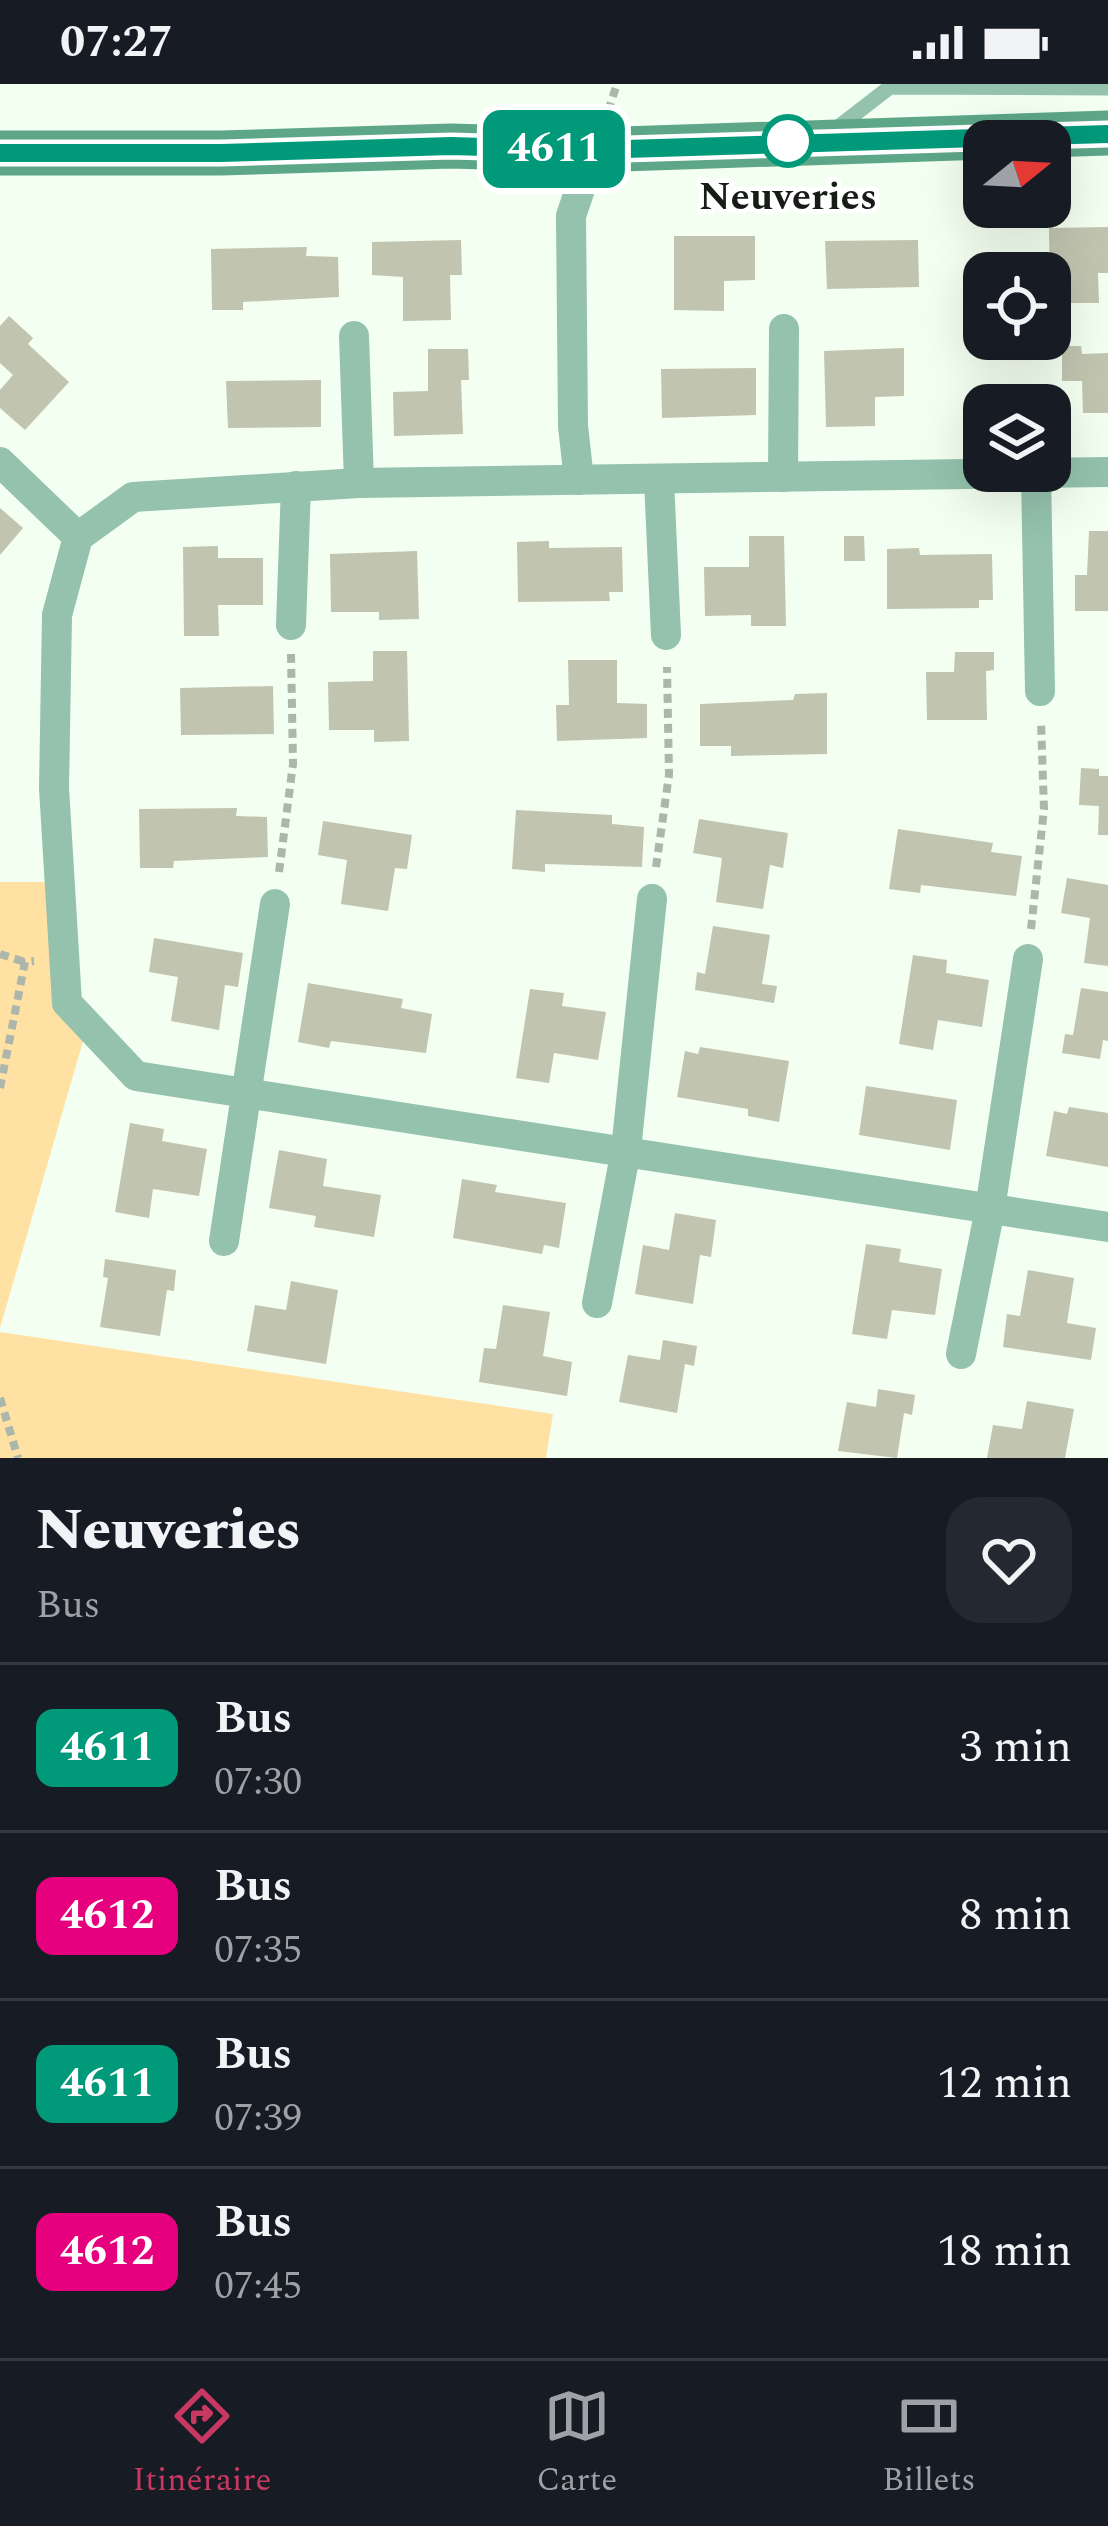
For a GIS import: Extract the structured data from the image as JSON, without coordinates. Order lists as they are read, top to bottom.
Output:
{
  "places": ["Neuveries"],
  "lines": ["bus line 4611"],
  "north": "right",
  "page": {
    "status": "07:27",
    "on_map": "4611",
    "heading": ["Neuveries", "Bus"],
    "list": [
      {
        "mark": "4611",
        "name": "Bus",
        "note": "07:30",
        "value": "3 min"
      },
      {
        "mark": "4612",
        "name": "Bus",
        "note": "07:35",
        "value": "8 min"
      },
      {
        "mark": "4611",
        "name": "Bus",
        "note": "07:39",
        "value": "12 min"
      },
      {
        "mark": "4612",
        "name": "Bus",
        "note": "07:45",
        "value": "18 min"
      }
    ],
    "tabs": ["Itinéraire", "Carte", "Billets"]
  }
}
